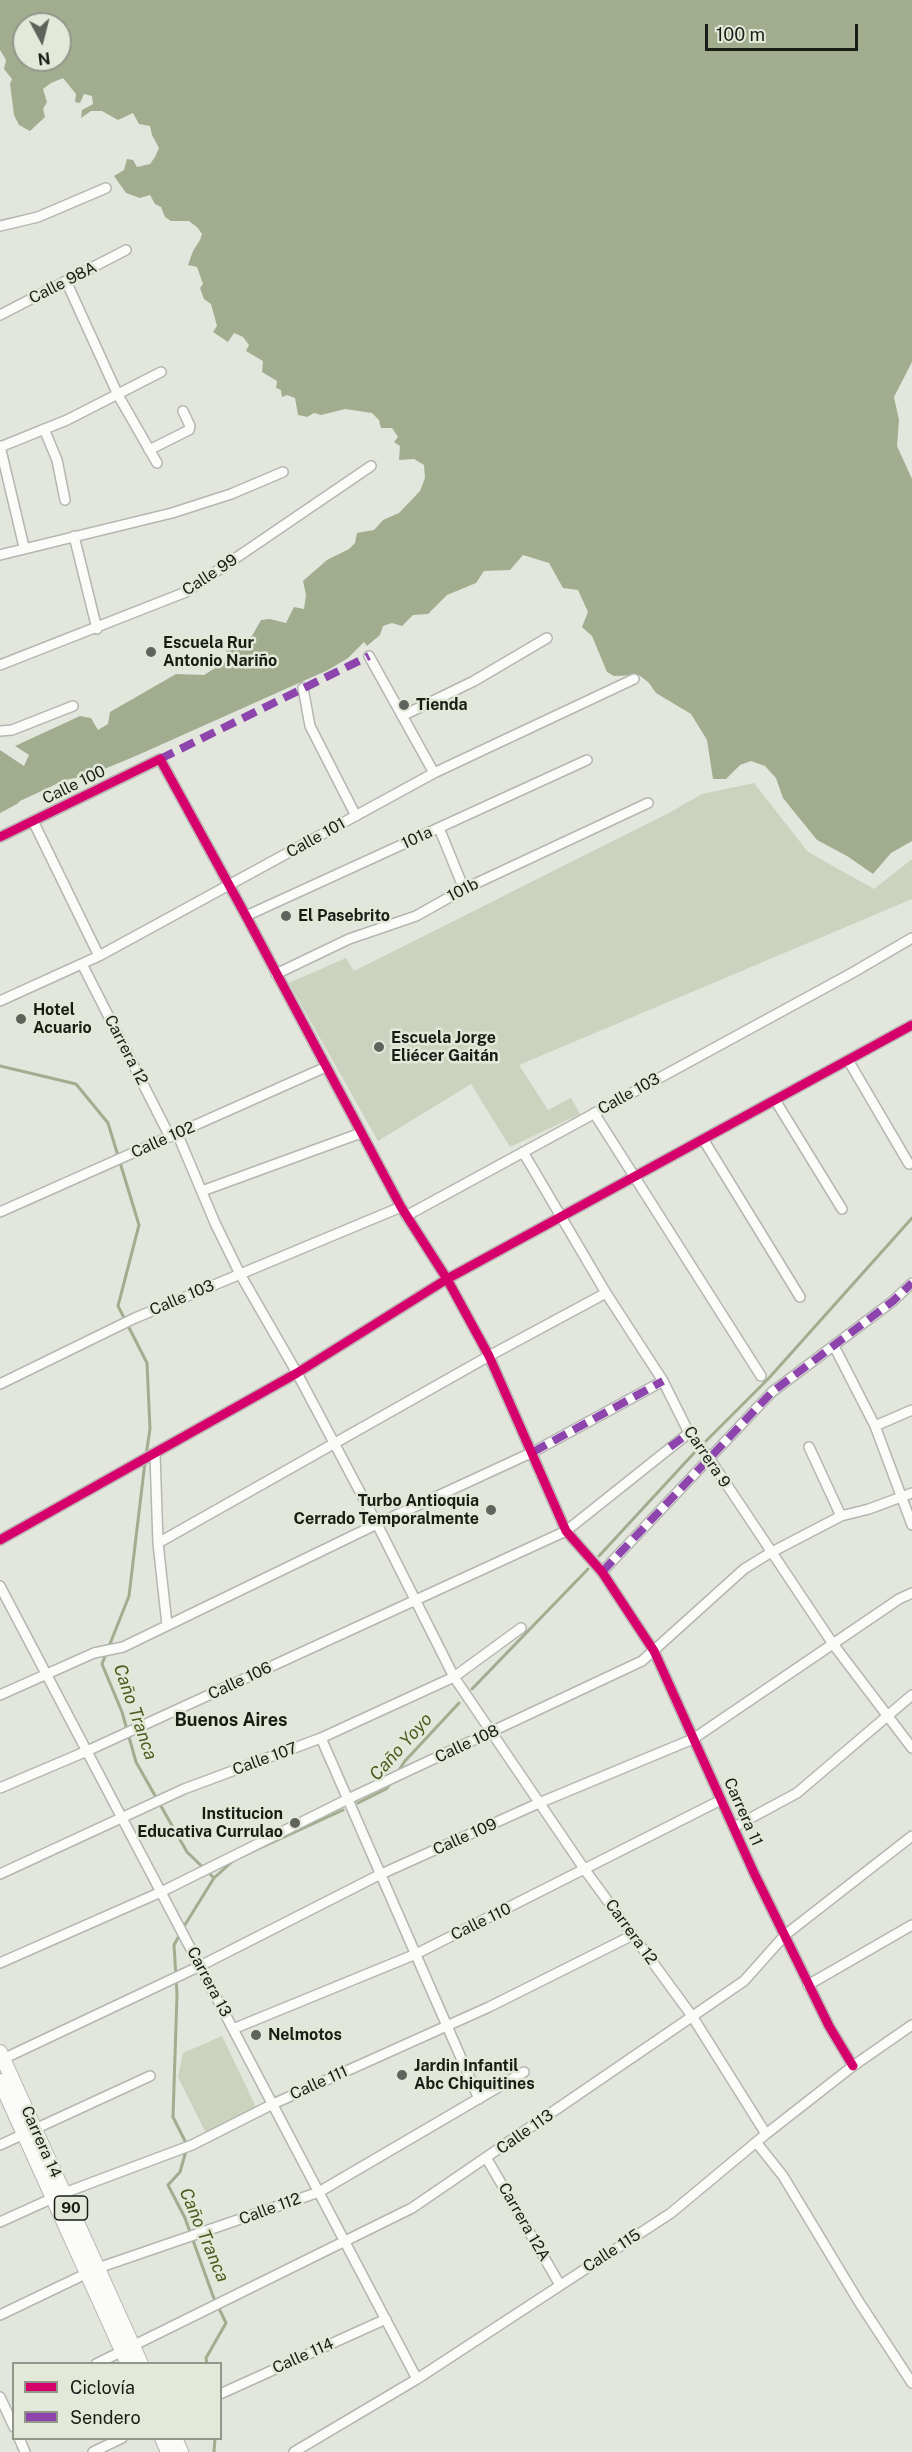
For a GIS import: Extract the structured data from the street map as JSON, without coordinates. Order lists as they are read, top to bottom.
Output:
{
  "streets": {
    "main road": ["Carrera 14", "90"],
    "street": [
      "Calle 98A",
      "Calle 99",
      "Calle 100",
      "Calle 101",
      "101a",
      "101b",
      "Carrera 12",
      "Calle 103",
      "Calle 102",
      "Carrera 9",
      "Calle 106",
      "Calle 108",
      "Calle 107",
      "Carrera 11",
      "Calle 109",
      "Calle 110",
      "Carrera 13",
      "Calle 111",
      "Calle 113",
      "Calle 112",
      "Carrera 12A",
      "Calle 115",
      "Calle 114"
    ]
  },
  "crossings": [
    ["Calle 100", "Carrera 11"],
    ["Calle 101", "Carrera 12"],
    ["Calle 101", "Carrera 11"],
    ["101a", "Carrera 11"],
    ["101b", "Carrera 11"],
    ["Carrera 12", "Calle 103"],
    ["Carrera 12", "Calle 102"],
    ["Carrera 12", "Calle 108"],
    ["Carrera 12", "Calle 107"],
    ["Carrera 12", "Calle 109"],
    ["Carrera 12", "Calle 110"],
    ["Carrera 12", "Calle 111"],
    ["Carrera 12", "Calle 113"],
    ["Carrera 12", "Calle 115"],
    ["Calle 103", "Carrera 9"],
    ["Calle 103", "Carrera 11"],
    ["Calle 102", "Carrera 11"],
    ["Carrera 9", "Calle 106"],
    ["Carrera 9", "Calle 108"],
    ["Carrera 9", "Calle 109"],
    ["Calle 106", "Carrera 11"],
    ["Calle 106", "Carrera 13"],
    ["Calle 108", "Carrera 11"],
    ["Calle 108", "Carrera 13"],
    ["Calle 107", "Carrera 13"],
    ["Carrera 11", "Calle 109"],
    ["Carrera 11", "Calle 110"],
    ["Carrera 11", "Calle 113"],
    ["Carrera 11", "Calle 115"],
    ["Calle 109", "Carrera 13"],
    ["Calle 109", "Carrera 14"],
    ["Calle 110", "Carrera 13"],
    ["Carrera 13", "Calle 111"],
    ["Carrera 13", "Calle 113"],
    ["Carrera 13", "Calle 112"],
    ["Carrera 13", "Calle 115"],
    ["Carrera 13", "Calle 114"],
    ["Calle 111", "Carrera 14"],
    ["Calle 113", "Carrera 14"],
    ["Calle 113", "Carrera 12A"],
    ["Carrera 14", "Calle 112"],
    ["Carrera 12A", "Calle 115"]
  ],
  "districts": ["Buenos Aires"],
  "water": ["Caño Tranca", "Caño Yoyo"],
  "places": [
    "Escuela Rur Antonio Nariño",
    "Tienda",
    "El Pasebrito",
    "Hotel Acuario",
    "Escuela Jorge Eliécer Gaitán",
    "Turbo Antioquia Cerrado Temporalmente",
    "Institucion Educativa Currulao",
    "Nelmotos",
    "Jardin Infantil Abc Chiquitines"
  ],
  "legend": ["Ciclovía", "Sendero"],
  "scale_bar": "100 m",
  "north": "bottom"
}
